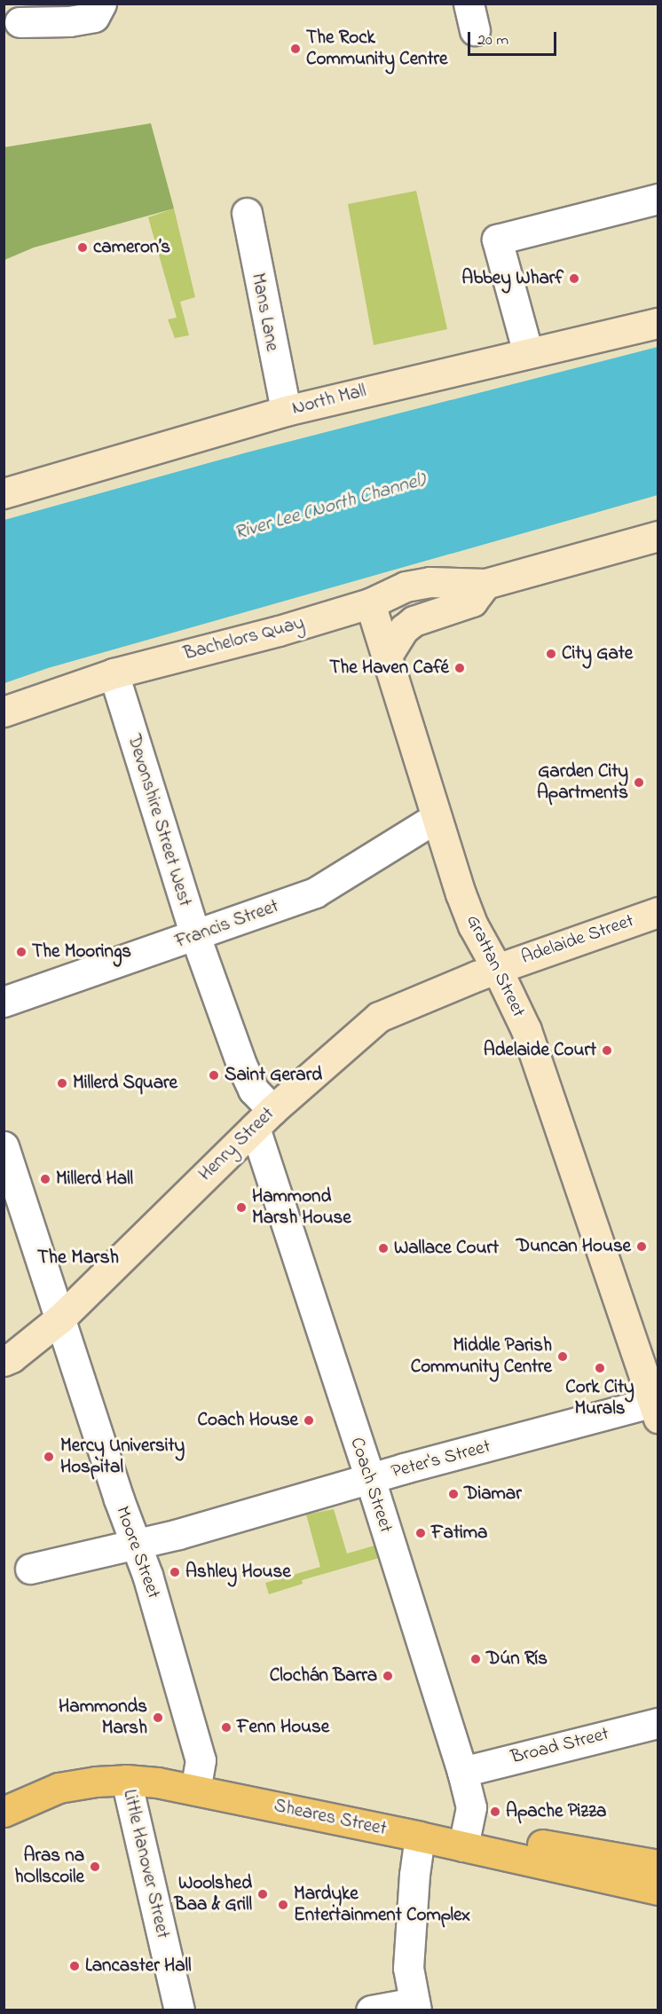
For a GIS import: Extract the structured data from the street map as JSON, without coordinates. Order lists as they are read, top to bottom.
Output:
{
  "streets": {
    "highway": ["Sheares Street"],
    "street": [
      "Mans Lane",
      "North Mall",
      "Bachelors Quay",
      "Devonshire Street West",
      "Francis Street",
      "Adelaide Street",
      "Grattan Street",
      "Henry Street",
      "Peter's Street",
      "Coach Street",
      "Moore Street",
      "Broad Street",
      "Little Hanover Street"
    ]
  },
  "crossings": [
    ["Mans Lane", "North Mall"],
    ["Bachelors Quay", "Devonshire Street West"],
    ["Bachelors Quay", "Grattan Street"],
    ["Devonshire Street West", "Francis Street"],
    ["Devonshire Street West", "Henry Street"],
    ["Devonshire Street West", "Coach Street"],
    ["Francis Street", "Grattan Street"],
    ["Adelaide Street", "Grattan Street"],
    ["Adelaide Street", "Henry Street"],
    ["Grattan Street", "Henry Street"],
    ["Grattan Street", "Peter's Street"],
    ["Henry Street", "Coach Street"],
    ["Henry Street", "Moore Street"],
    ["Peter's Street", "Coach Street"],
    ["Peter's Street", "Moore Street"],
    ["Coach Street", "Broad Street"],
    ["Coach Street", "Sheares Street"],
    ["Moore Street", "Sheares Street"],
    ["Sheares Street", "Little Hanover Street"]
  ],
  "districts": ["The Marsh"],
  "water": ["River Lee (North Channel)"],
  "places": [
    "The Rock Community Centre",
    "cameron’s",
    "Abbey Wharf",
    "City Gate",
    "The Haven Café",
    "Garden City Apartments",
    "The Moorings",
    "Adelaide Court",
    "Saint Gerard",
    "Millerd Square",
    "Millerd Hall",
    "Hammond Marsh House",
    "Duncan House",
    "Wallace Court",
    "Middle Parish Community Centre",
    "Cork City Murals",
    "Coach House",
    "Mercy University Hospital",
    "Diamar",
    "Fatima",
    "Ashley House",
    "Dún Rís",
    "Clochán Barra",
    "Hammonds Marsh",
    "Fenn House",
    "Apache Pizza",
    "Aras na hOllscoile",
    "Woolshed Baa & Grill",
    "Mardyke Entertainment Complex",
    "Lancaster Hall"
  ],
  "scale_bar": "20 m"
}
